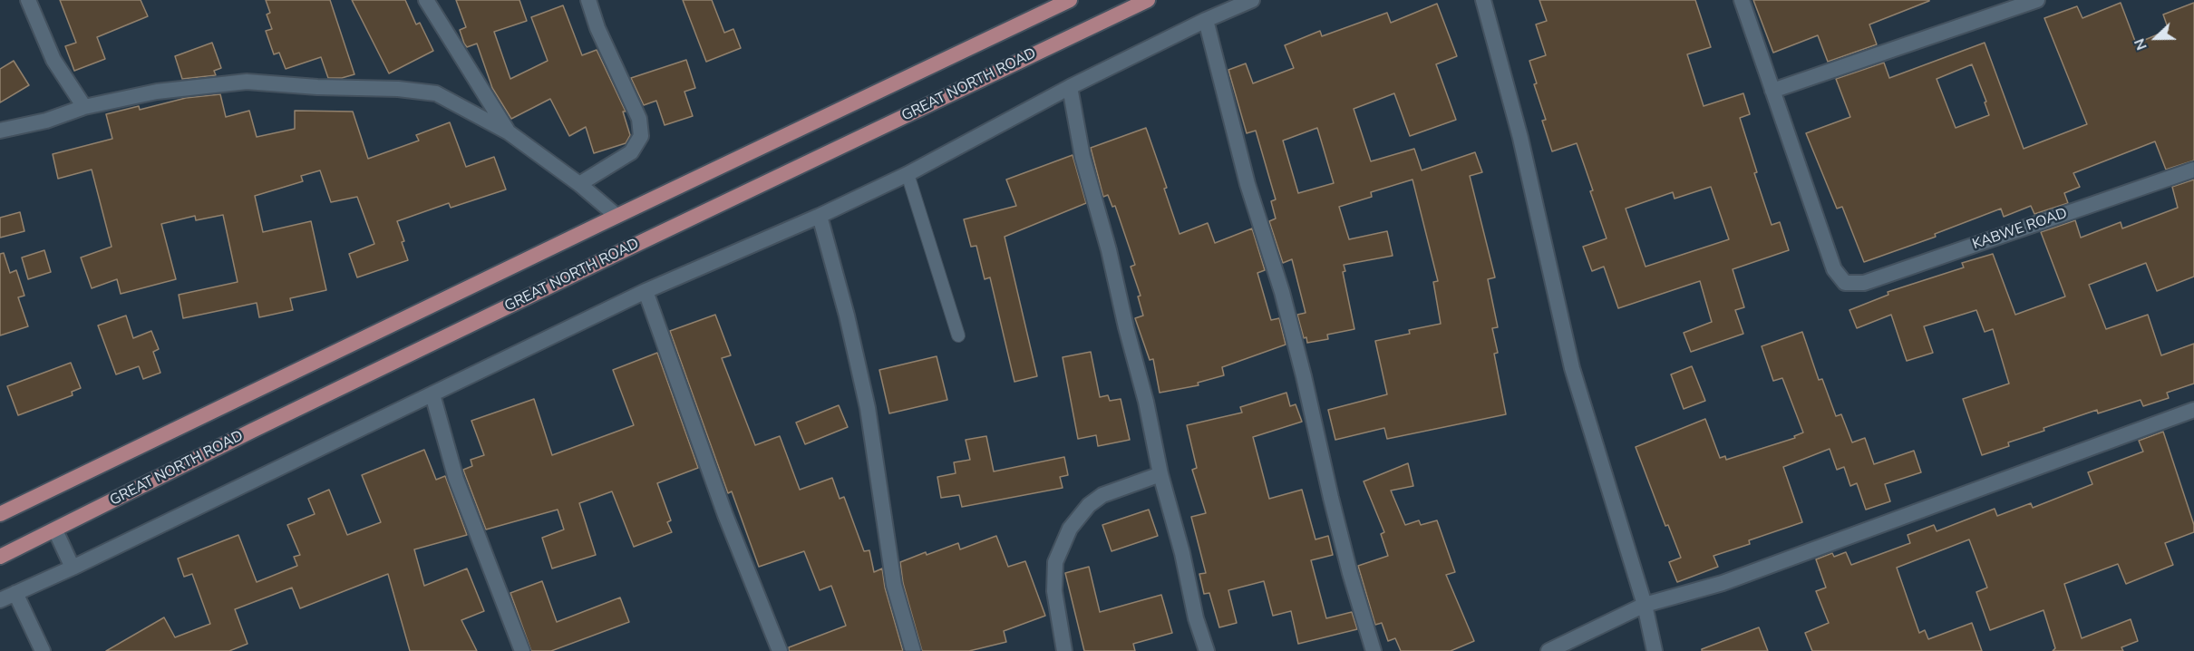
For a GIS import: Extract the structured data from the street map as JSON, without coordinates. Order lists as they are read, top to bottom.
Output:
{
  "streets": {
    "main road": ["GREAT NORTH ROAD"],
    "street": ["KABWE ROAD"]
  },
  "north": "left"
}
